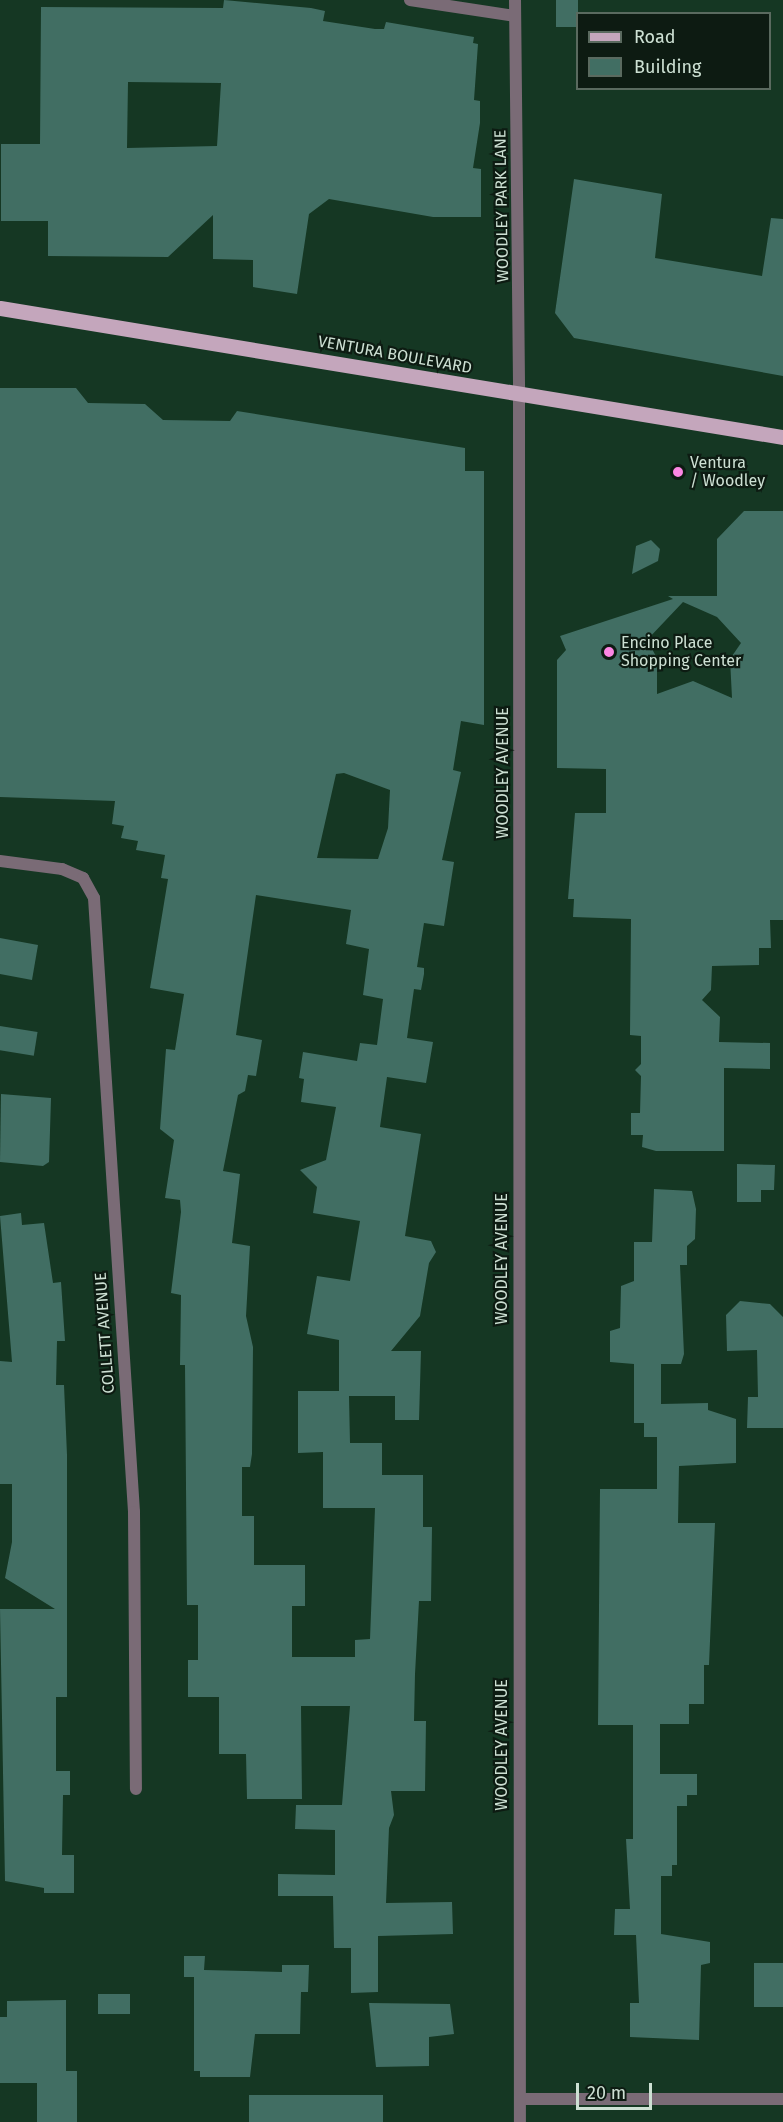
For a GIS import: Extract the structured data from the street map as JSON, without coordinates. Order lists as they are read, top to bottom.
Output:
{
  "streets": {
    "main road": ["VENTURA BOULEVARD"],
    "street": ["WOODLEY PARK LANE", "WOODLEY AVENUE", "COLLETT AVENUE"]
  },
  "crossings": [
    ["WOODLEY PARK LANE", "VENTURA BOULEVARD"],
    ["WOODLEY PARK LANE", "WOODLEY AVENUE"],
    ["VENTURA BOULEVARD", "WOODLEY AVENUE"]
  ],
  "places": ["Ventura / Woodley", "Encino Place Shopping Center"],
  "legend": ["Road", "Building"],
  "scale_bar": "20 m"
}
